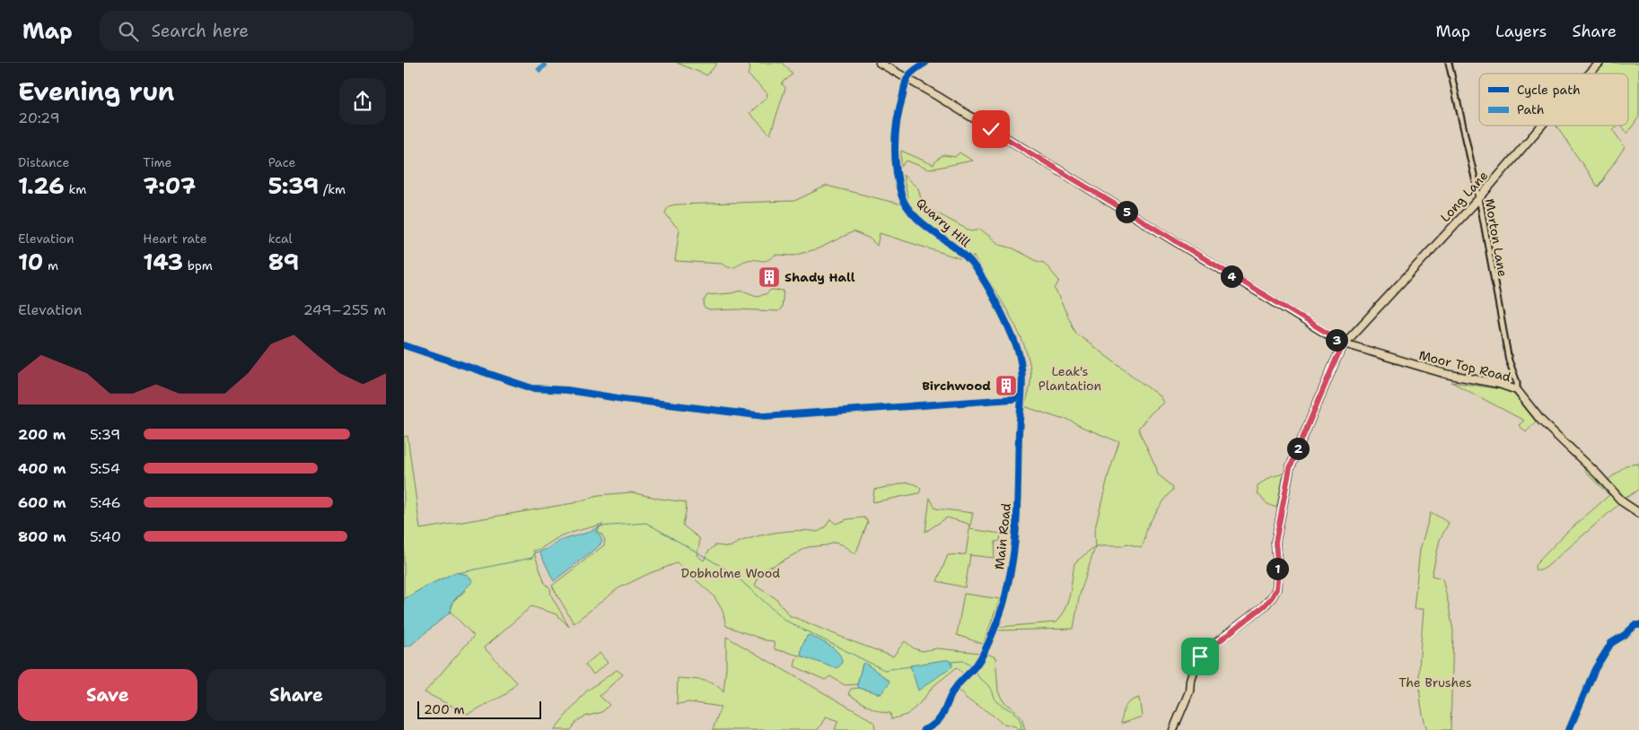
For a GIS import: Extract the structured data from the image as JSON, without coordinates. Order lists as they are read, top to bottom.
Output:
{
  "streets": {
    "main road": ["Long Lane", "Moor Top Road"],
    "street": ["Quarry Hill", "Morton Lane", "Main Road"]
  },
  "crossings": [
    ["Long Lane", "Morton Lane"],
    ["Long Lane", "Moor Top Road"],
    ["Quarry Hill", "Main Road"],
    ["Morton Lane", "Moor Top Road"]
  ],
  "parks": ["Leak's Plantation", "Dobholme Wood", "The Brushes"],
  "places": {
    "building": ["Shady Hall", "Birchwood"]
  },
  "legend": ["Cycle path", "Path"],
  "scale_bar": "200 m",
  "page": {
    "header": "Map",
    "search": "Search here",
    "nav": ["Map", "Layers", "Share"],
    "heading": ["Evening run", "20:29"],
    "stats": [
      ["Distance", "1.26 km"],
      ["Time", "7:07"],
      ["Pace", "5:39 /km"],
      ["Elevation", "10 m"],
      ["Heart rate", "143 bpm"],
      ["kcal", "89"]
    ],
    "pins": [
      "5",
      "4",
      "3",
      "2",
      "1"
    ],
    "chart": ["Elevation", "249–255 m"],
    "list": [
      {
        "name": "200 m",
        "note": "5:39"
      },
      {
        "name": "400 m",
        "note": "5:54"
      },
      {
        "name": "600 m",
        "note": "5:46"
      },
      {
        "name": "800 m",
        "note": "5:40"
      }
    ],
    "buttons": ["Save", "Share"],
    "scale": "200 m"
  }
}
